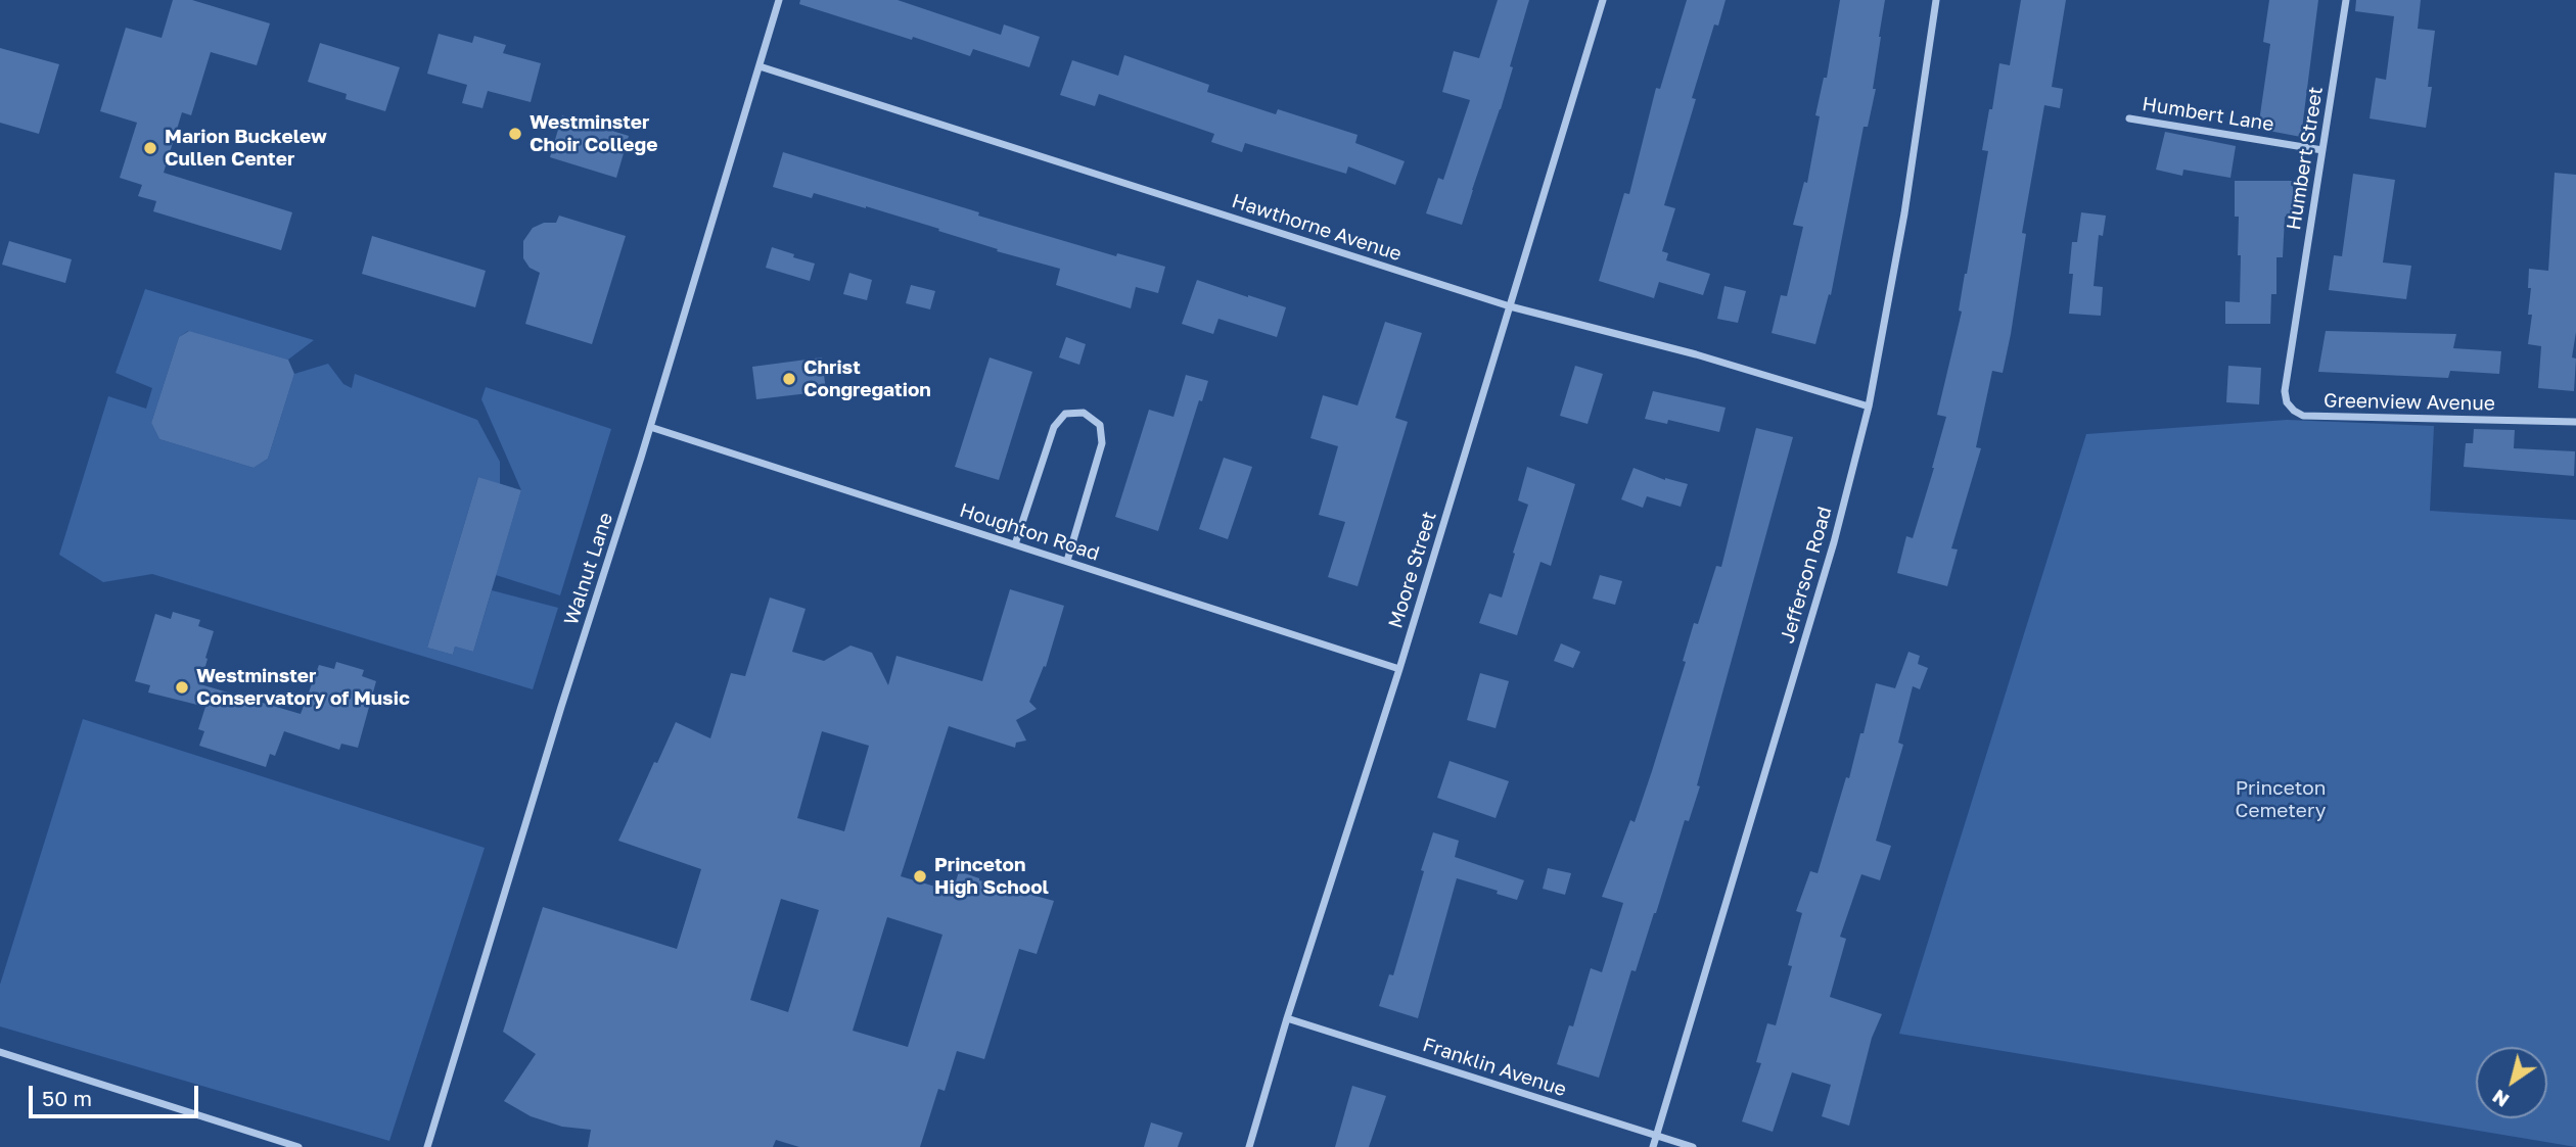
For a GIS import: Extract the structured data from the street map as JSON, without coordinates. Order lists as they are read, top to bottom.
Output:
{
  "streets": {
    "street": [
      "Humbert Lane",
      "Humbert Street",
      "Hawthorne Avenue",
      "Greenview Avenue",
      "Houghton Road",
      "Walnut Lane",
      "Moore Street",
      "Jefferson Road",
      "Franklin Avenue"
    ]
  },
  "crossings": [
    ["Humbert Lane", "Humbert Street"],
    ["Humbert Street", "Greenview Avenue"],
    ["Hawthorne Avenue", "Walnut Lane"],
    ["Hawthorne Avenue", "Moore Street"],
    ["Hawthorne Avenue", "Jefferson Road"],
    ["Houghton Road", "Walnut Lane"],
    ["Houghton Road", "Moore Street"],
    ["Moore Street", "Franklin Avenue"],
    ["Jefferson Road", "Franklin Avenue"]
  ],
  "parks": ["Princeton Cemetery"],
  "places": [
    "Westminster Choir College",
    "Marion Buckelew Cullen Center",
    "Christ Congregation",
    "Westminster Conservatory of Music",
    "Princeton High School"
  ],
  "scale_bar": "50 m",
  "north": "bottom left"
}
